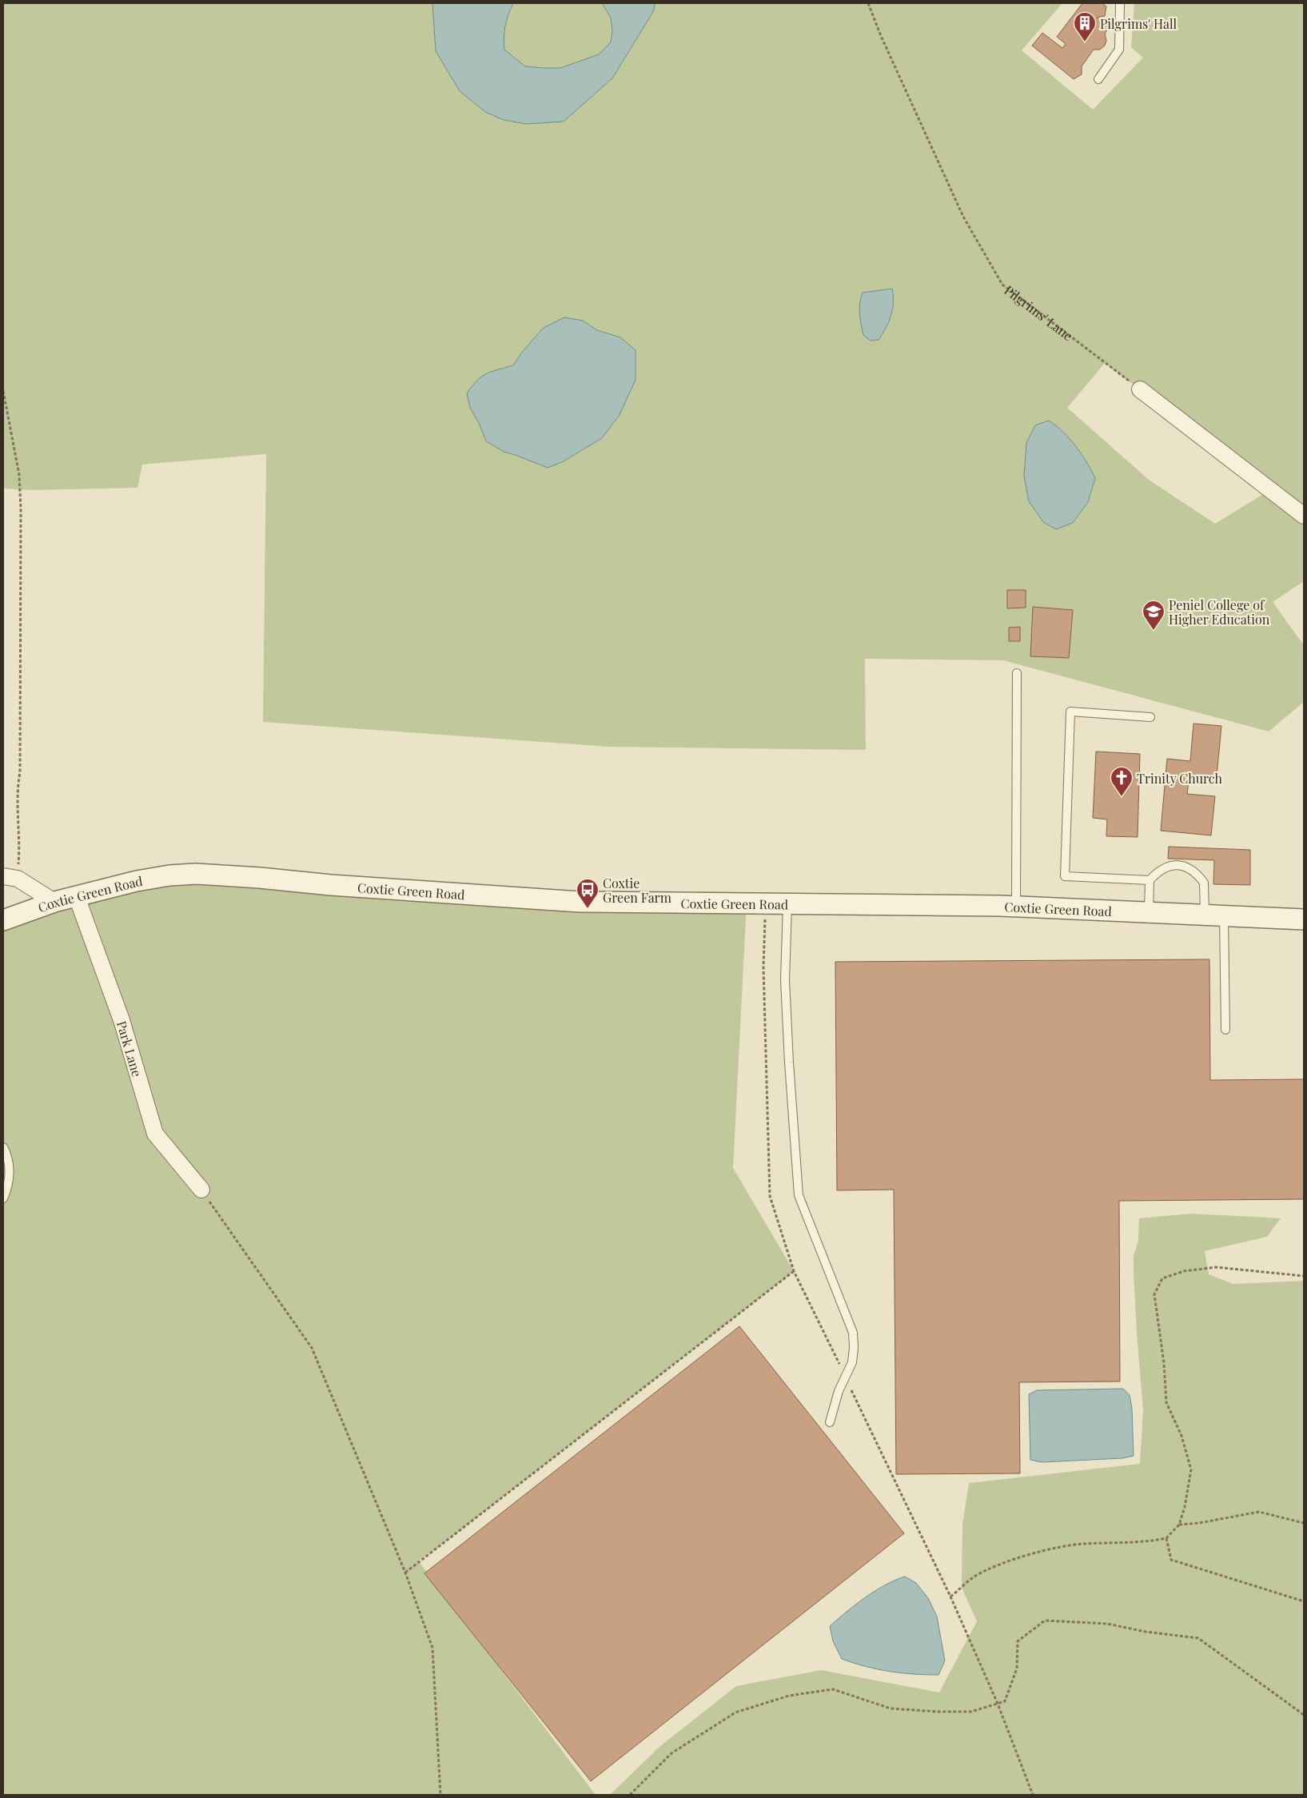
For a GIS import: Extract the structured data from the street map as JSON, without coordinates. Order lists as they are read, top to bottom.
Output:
{
  "streets": {
    "street": ["Coxtie Green Road", "Park Lane"],
    "path": ["Pilgrims' Lane"]
  },
  "crossings": [
    ["Coxtie Green Road", "Park Lane"]
  ],
  "places": {
    "building": ["Pilgrims' Hall"],
    "school or university": ["Peniel College of Higher Education"],
    "church": ["Trinity Church"],
    "bus stop": ["Coxtie Green Farm"]
  }
}
